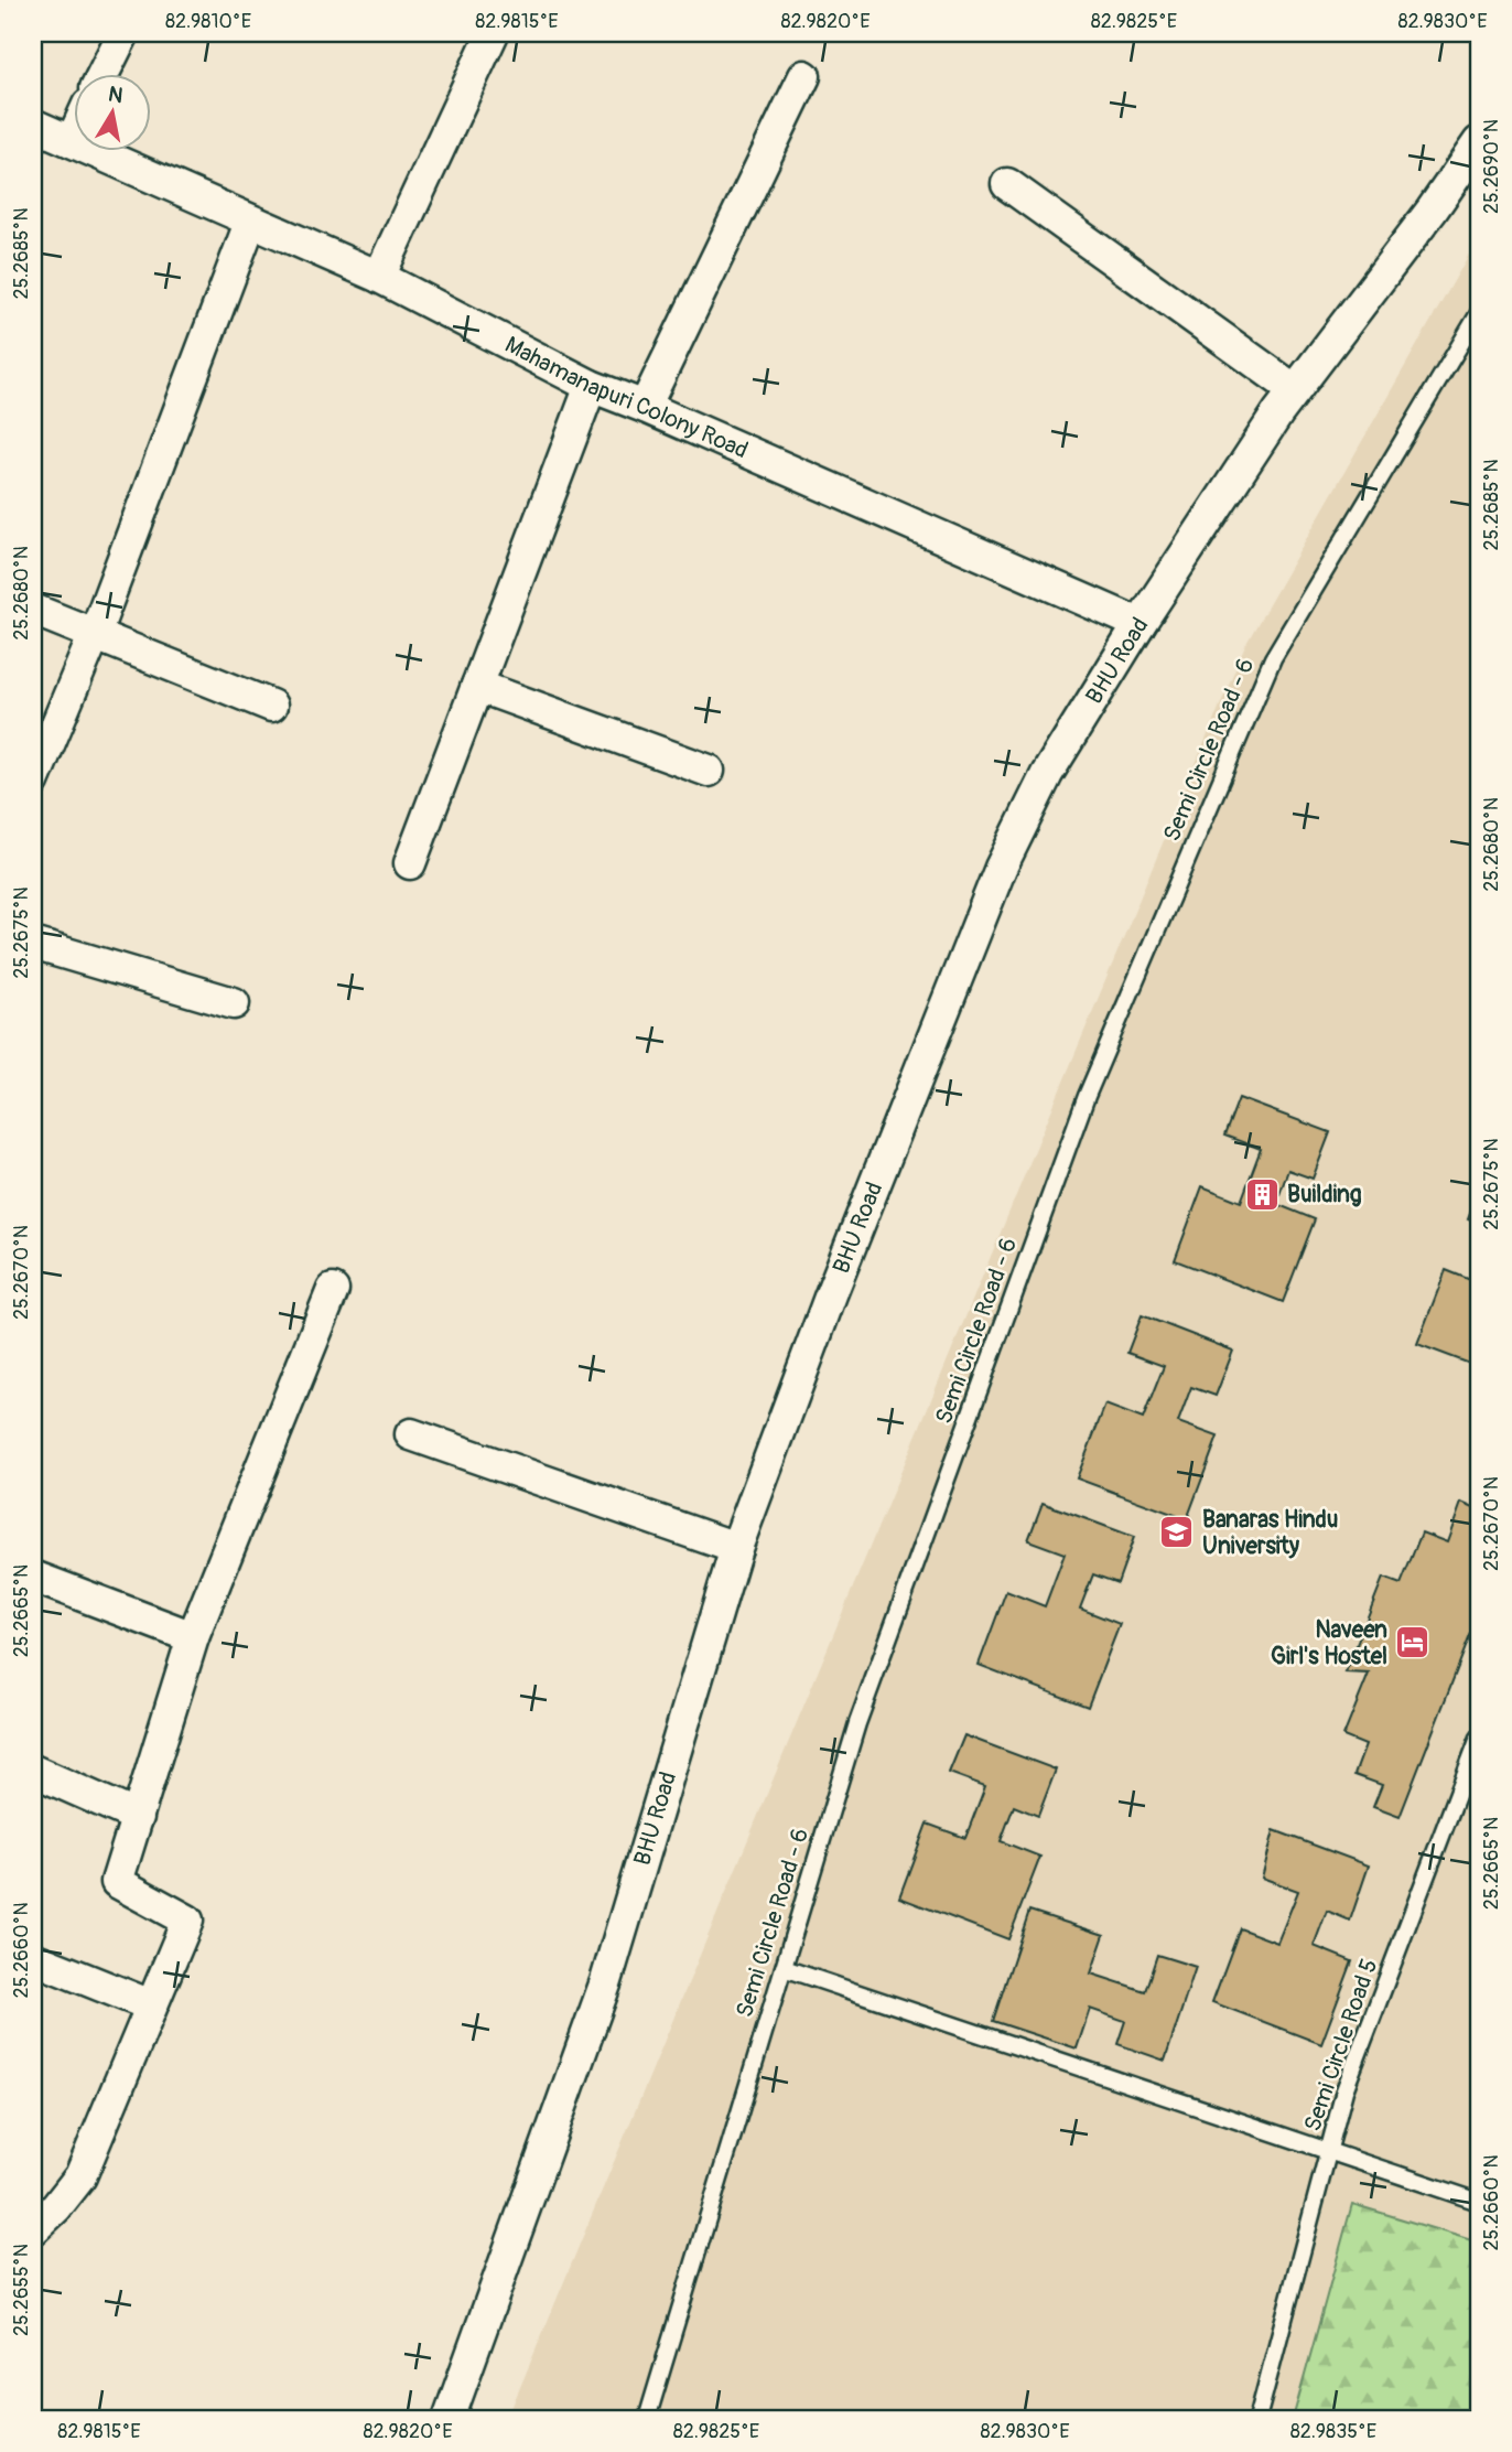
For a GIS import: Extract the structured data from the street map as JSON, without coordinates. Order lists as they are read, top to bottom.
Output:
{
  "streets": {
    "street": ["Mahamanapuri Colony Road", "BHU Road"],
    "lane": ["Semi Circle Road - 6", "Semi Circle Road 5"]
  },
  "crossings": [
    ["Mahamanapuri Colony Road", "BHU Road"]
  ],
  "places": {
    "building": ["Building"],
    "school or university": ["Banaras Hindu University"],
    "hotel": ["Naveen Girl's Hostel"]
  },
  "north": "top",
  "coordinates": [
    "82.9810°E",
    "82.9815°E",
    "82.9820°E",
    "82.9825°E",
    "82.9830°E",
    "25.2690°N",
    "25.2685°N",
    "25.2680°N",
    "25.2675°N",
    "25.2670°N",
    "25.2665°N",
    "25.2660°N",
    "25.2655°N",
    "82.9835°E"
  ]
}
